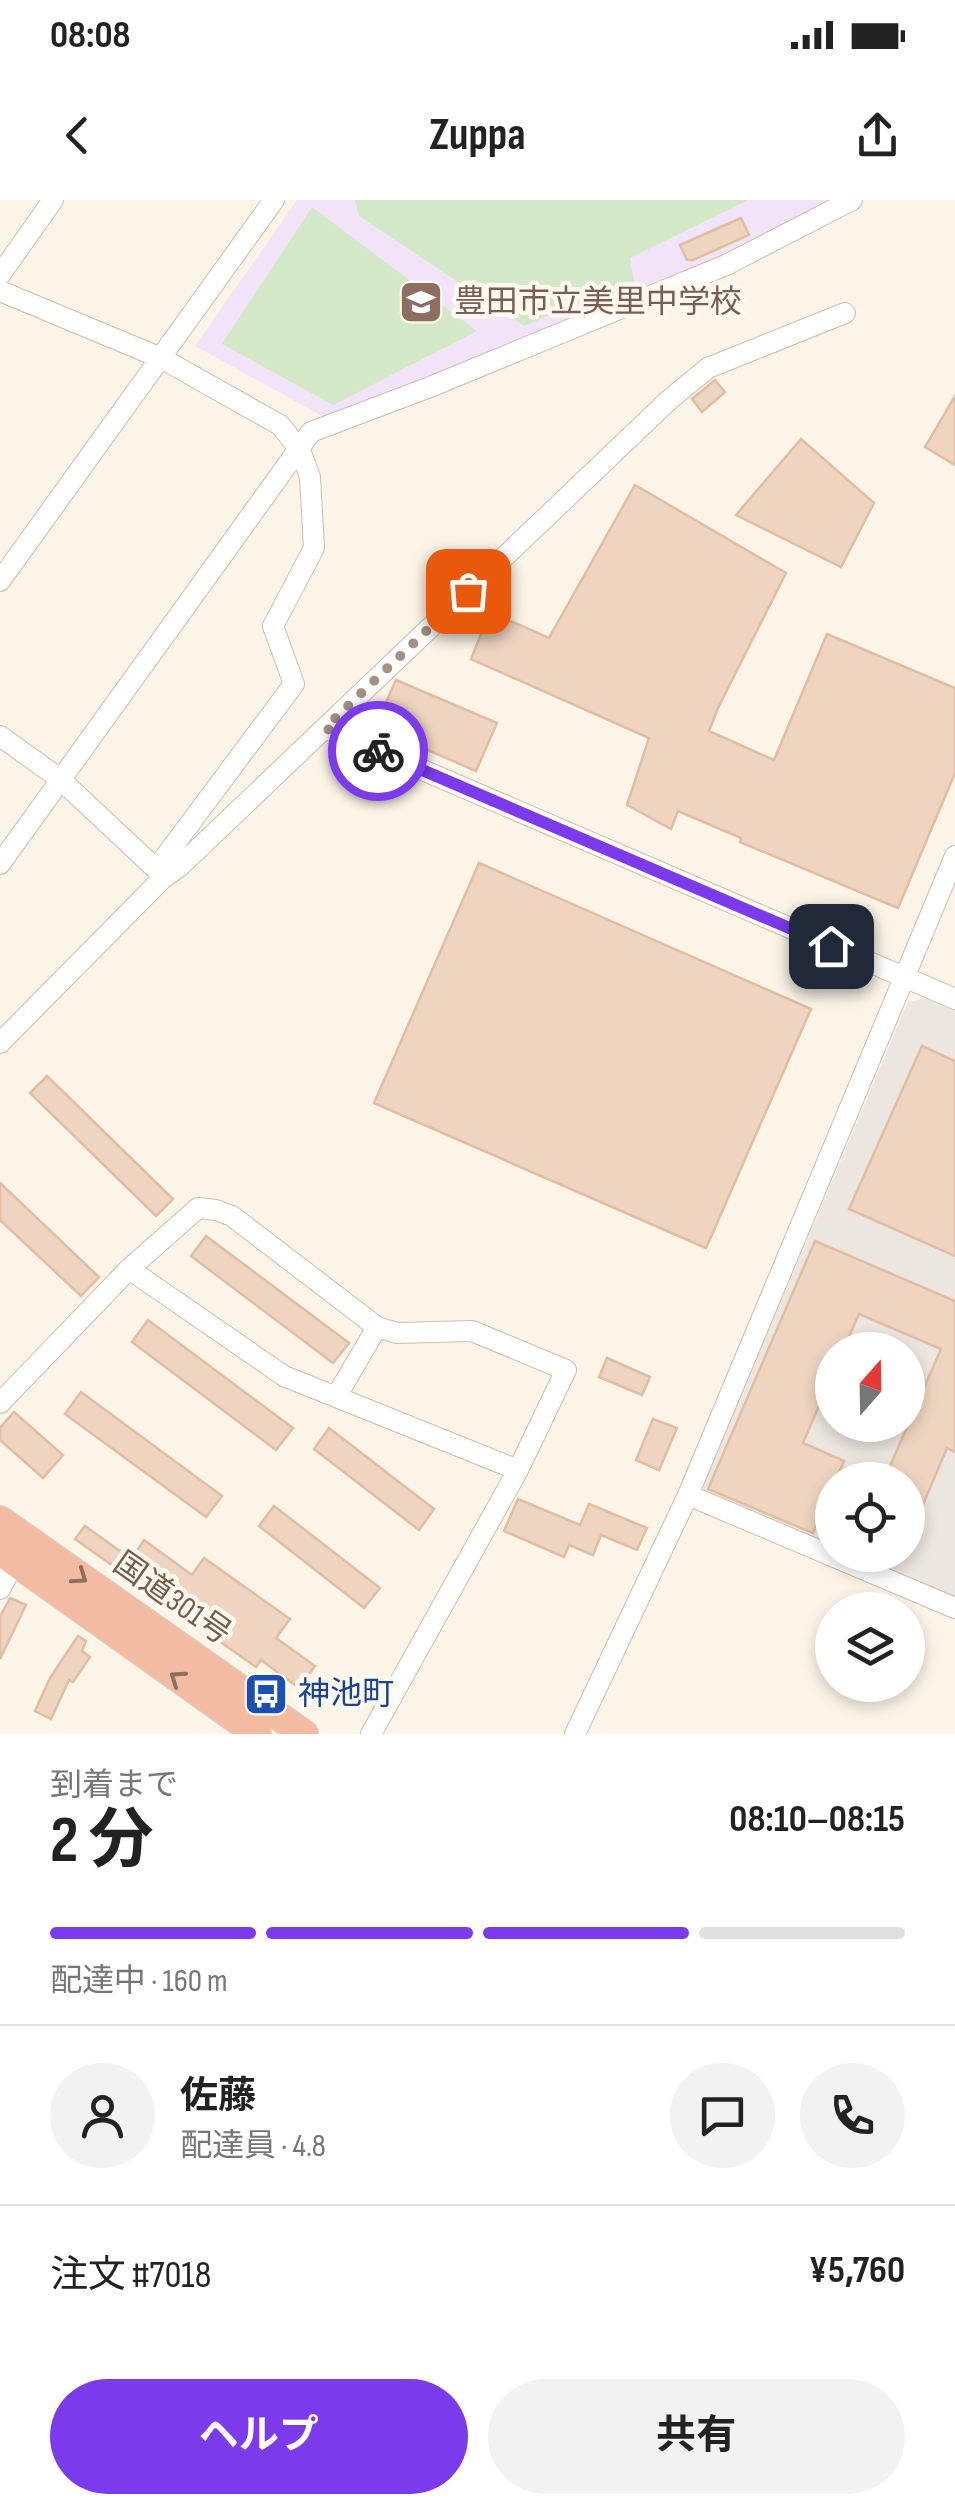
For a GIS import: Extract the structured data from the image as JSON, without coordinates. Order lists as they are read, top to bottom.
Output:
{
  "streets": {
    "highway": ["国道301号"]
  },
  "places": {
    "school or university": ["豊田市立美里中学校"],
    "bus stop": ["神池町"]
  },
  "north": "top",
  "page": {
    "status": "08:08",
    "header": "Zuppa",
    "heading": ["2 分", "到着まで", "08:10–08:15"],
    "panel": [
      "佐藤",
      "配達員 · 4.8",
      "注文 #7018",
      "¥5,760"
    ],
    "bar": "配達中 · 160 m",
    "buttons": ["ヘルプ", "共有"]
  }
}
